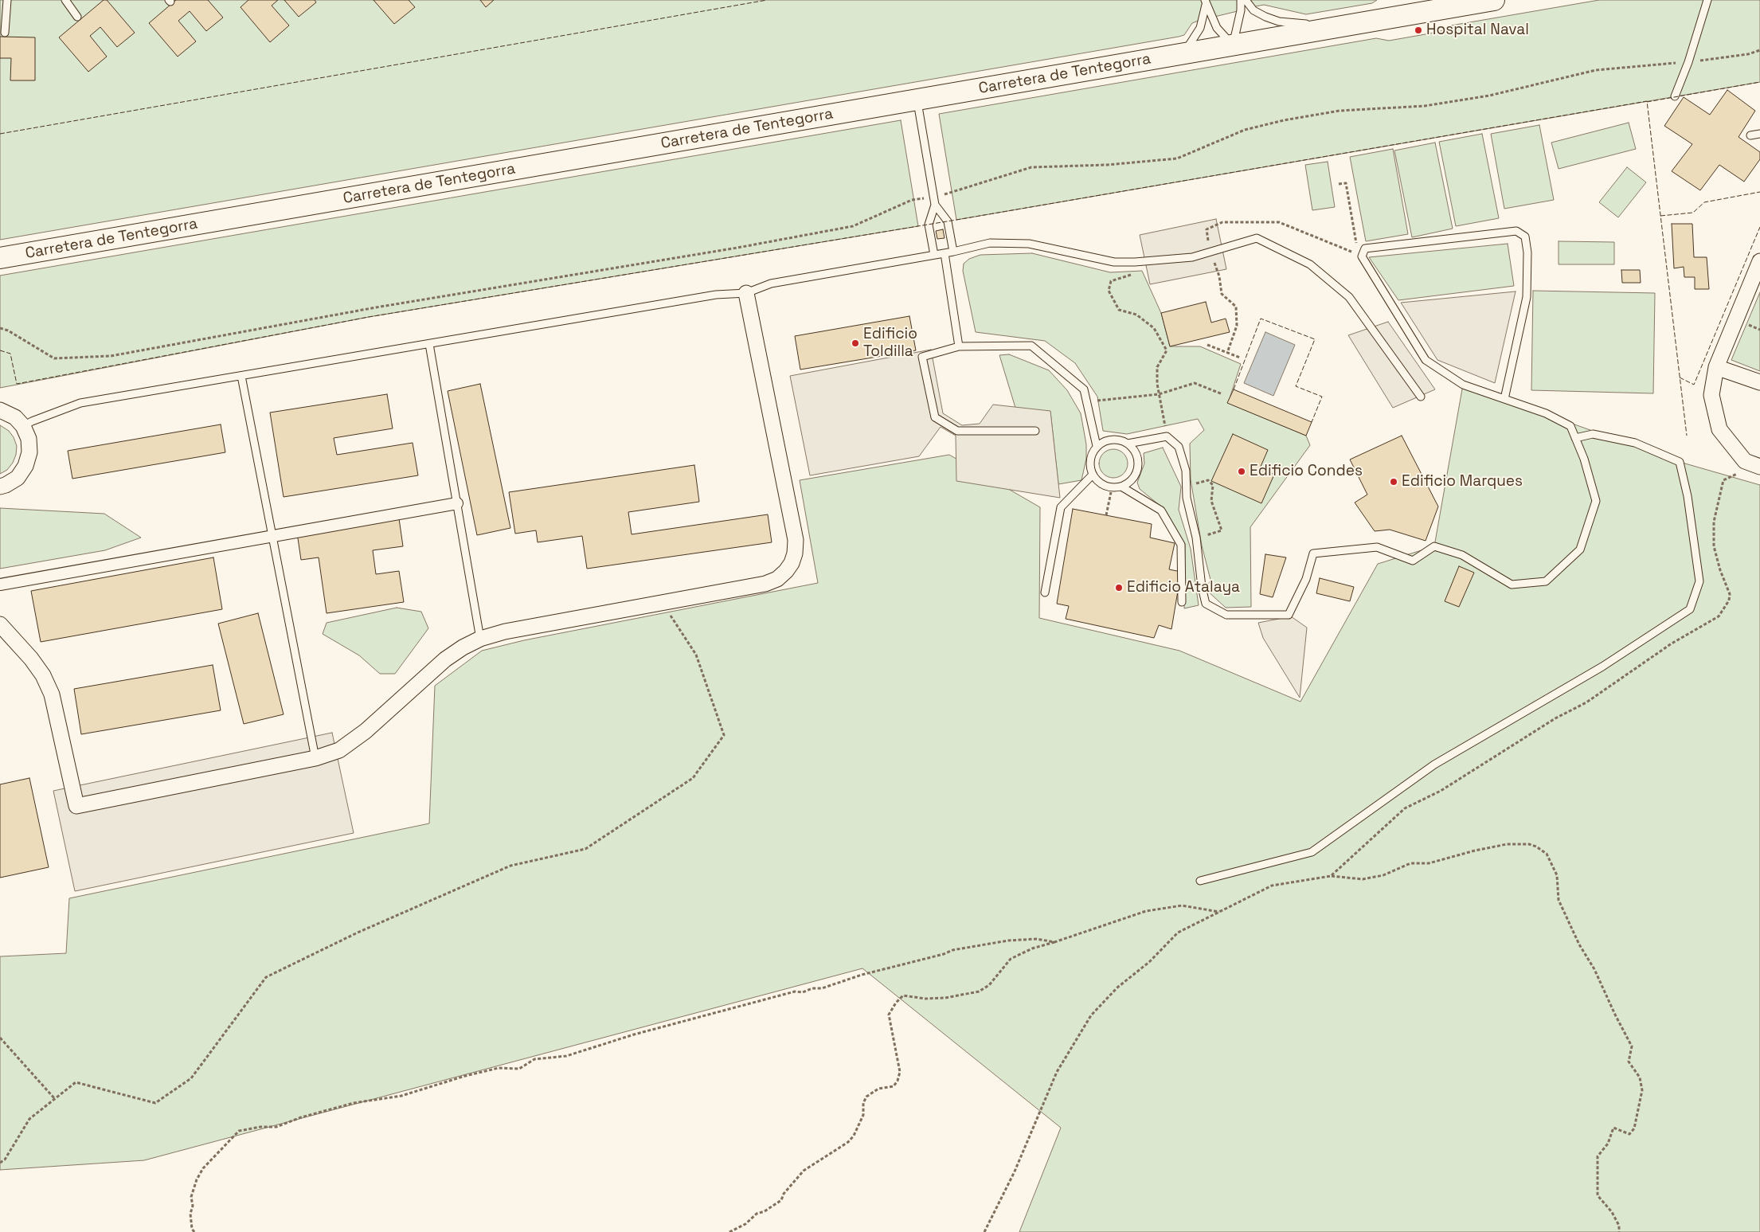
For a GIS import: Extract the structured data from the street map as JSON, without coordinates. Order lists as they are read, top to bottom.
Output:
{
  "streets": {
    "main road": ["Carretera de Tentegorra"]
  },
  "places": [
    "Hospital Naval",
    "Edificio Toldilla",
    "Edificio Condes",
    "Edificio Marques",
    "Edificio Atalaya"
  ]
}
